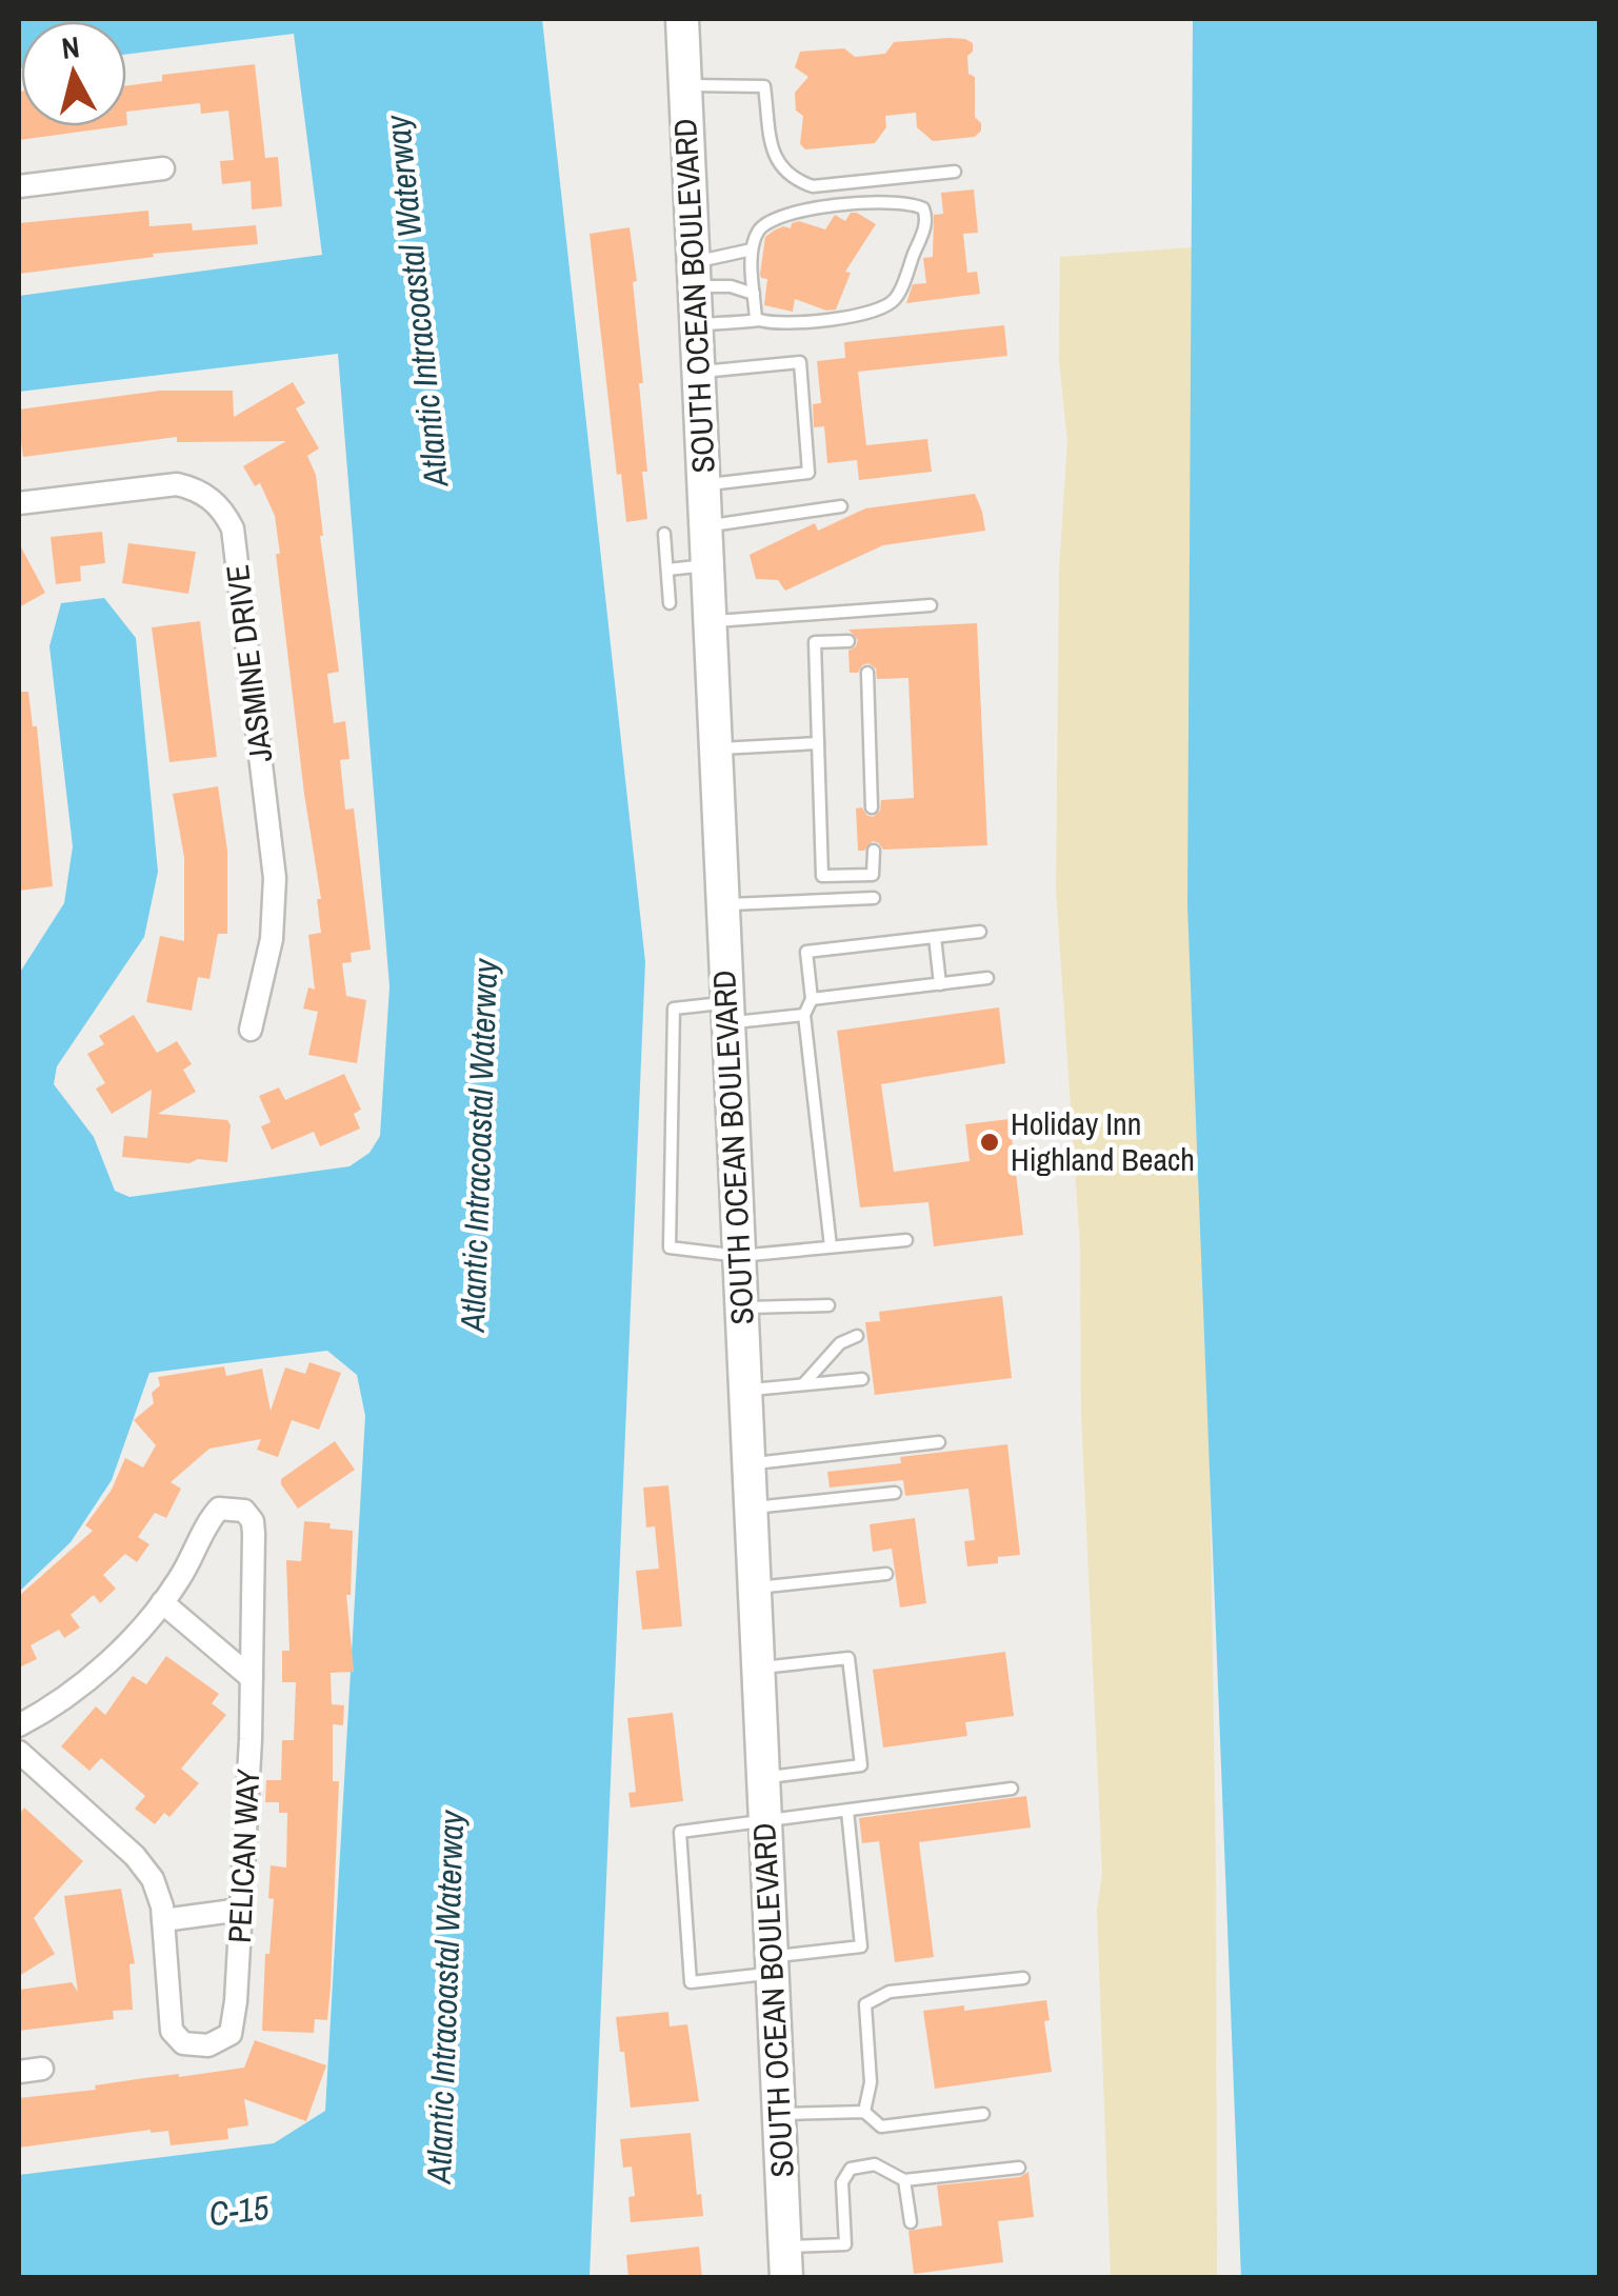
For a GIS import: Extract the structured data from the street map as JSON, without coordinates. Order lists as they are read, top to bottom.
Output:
{
  "streets": {
    "main road": ["SOUTH OCEAN BOULEVARD"],
    "street": ["JASMINE DRIVE", "PELICAN WAY"]
  },
  "water": ["Atlantic Intracoastal Waterway", "C-15"],
  "places": ["Holiday Inn Highland Beach"],
  "north": "top"
}
